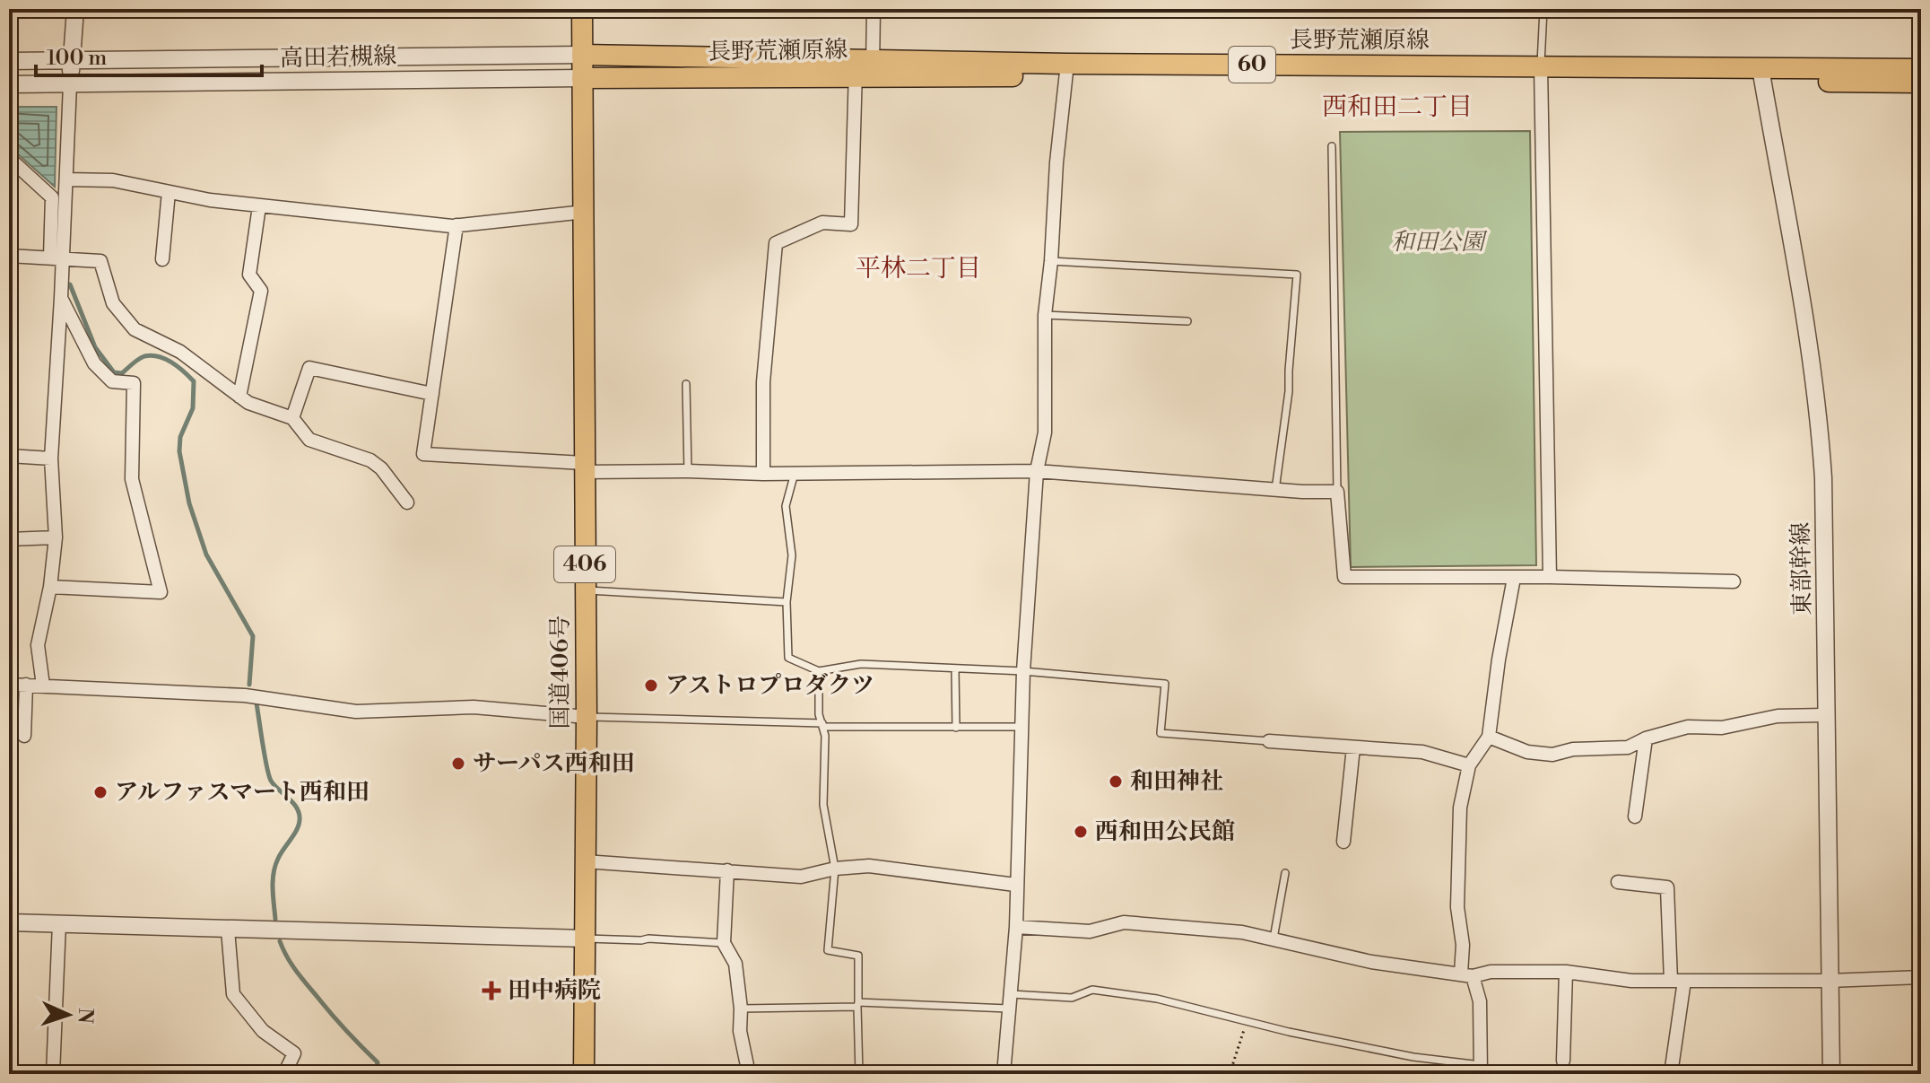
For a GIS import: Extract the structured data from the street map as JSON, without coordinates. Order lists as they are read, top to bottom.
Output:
{
  "streets": {
    "main road": [
      "長野荒瀬原線",
      "60",
      "406",
      "国道406号"
    ],
    "street": ["高田若槻線", "東部幹線"]
  },
  "crossings": [
    ["長野荒瀬原線", "高田若槻線"],
    ["長野荒瀬原線", "406"],
    ["長野荒瀬原線", "東部幹線"],
    ["長野荒瀬原線", "国道406号"],
    ["高田若槻線", "406"],
    ["高田若槻線", "国道406号"],
    ["406", "国道406号"]
  ],
  "districts": ["西和田二丁目", "平林二丁目"],
  "parks": ["和田公園"],
  "places": {
    "other": [
      "アストロプロダクツ",
      "サーパス西和田",
      "和田神社",
      "アルファスマート西和田",
      "西和田公民館"
    ],
    "health": ["田中病院"]
  },
  "scale_bar": "100 m",
  "north": "right"
}
